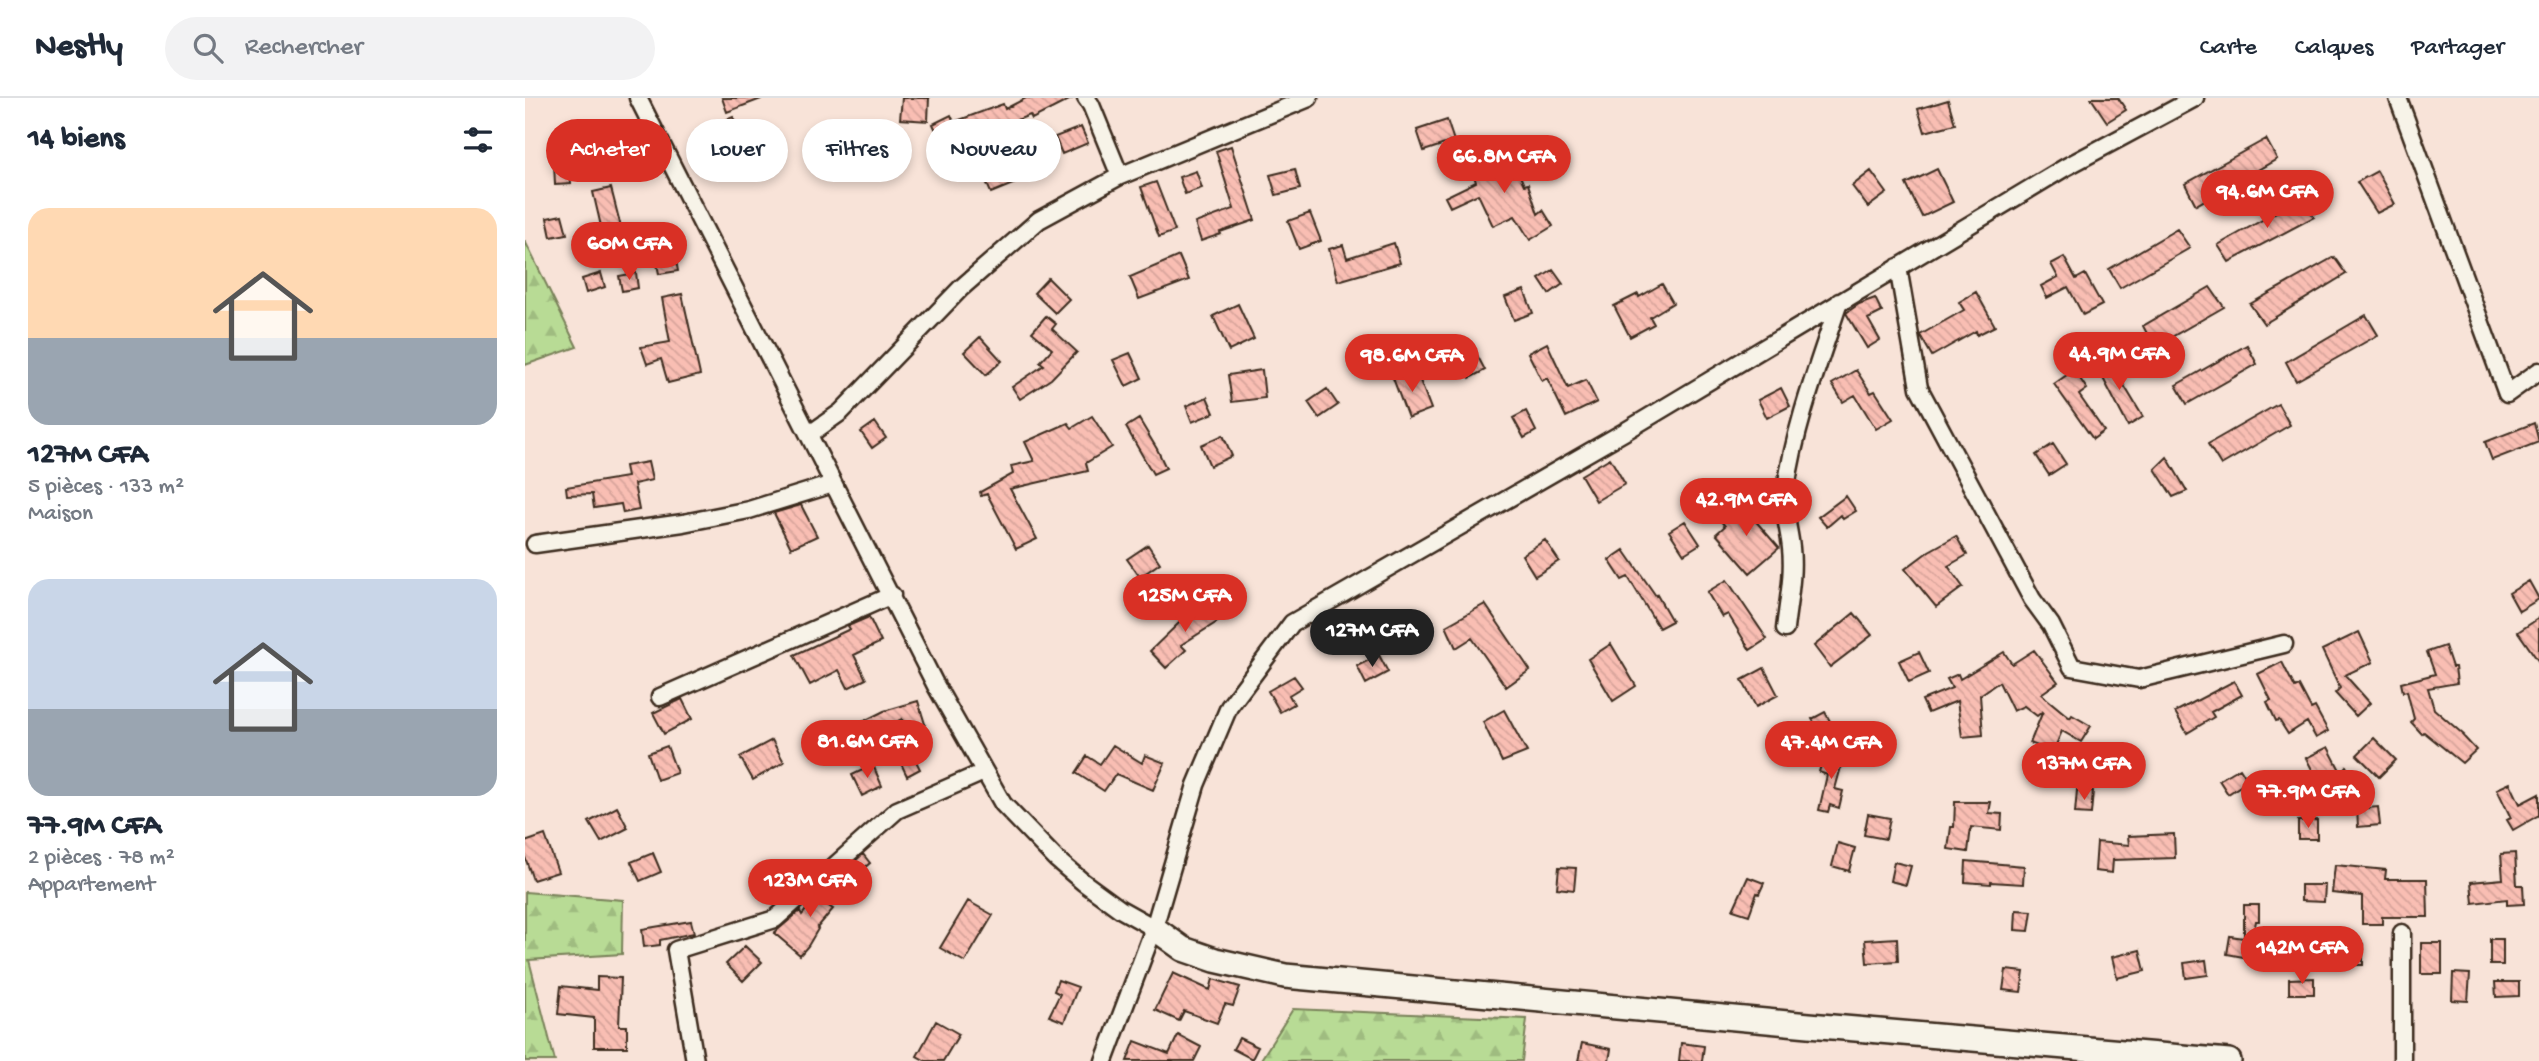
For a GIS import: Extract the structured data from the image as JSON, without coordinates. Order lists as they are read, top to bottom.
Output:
{
  "page": {
    "header": "Nestly",
    "search": "Rechercher",
    "nav": ["Carte", "Calques", "Partager"],
    "heading": "14 biens",
    "chip": [
      "Acheter",
      "Louer",
      "Filtres",
      "Nouveau"
    ],
    "price": [
      "66.8M CFA",
      "94.6M CFA",
      "60M CFA",
      "44.9M CFA",
      "98.6M CFA",
      "42.9M CFA",
      "125M CFA",
      "127M CFA",
      "81.6M CFA",
      "47.4M CFA",
      "137M CFA",
      "77.9M CFA",
      "123M CFA",
      "142M CFA"
    ],
    "list": [
      {
        "name": "127M CFA",
        "note": "5 pièces · 133 m² · Maison"
      },
      {
        "name": "77.9M CFA",
        "note": "2 pièces · 78 m² · Appartement"
      }
    ]
  }
}
